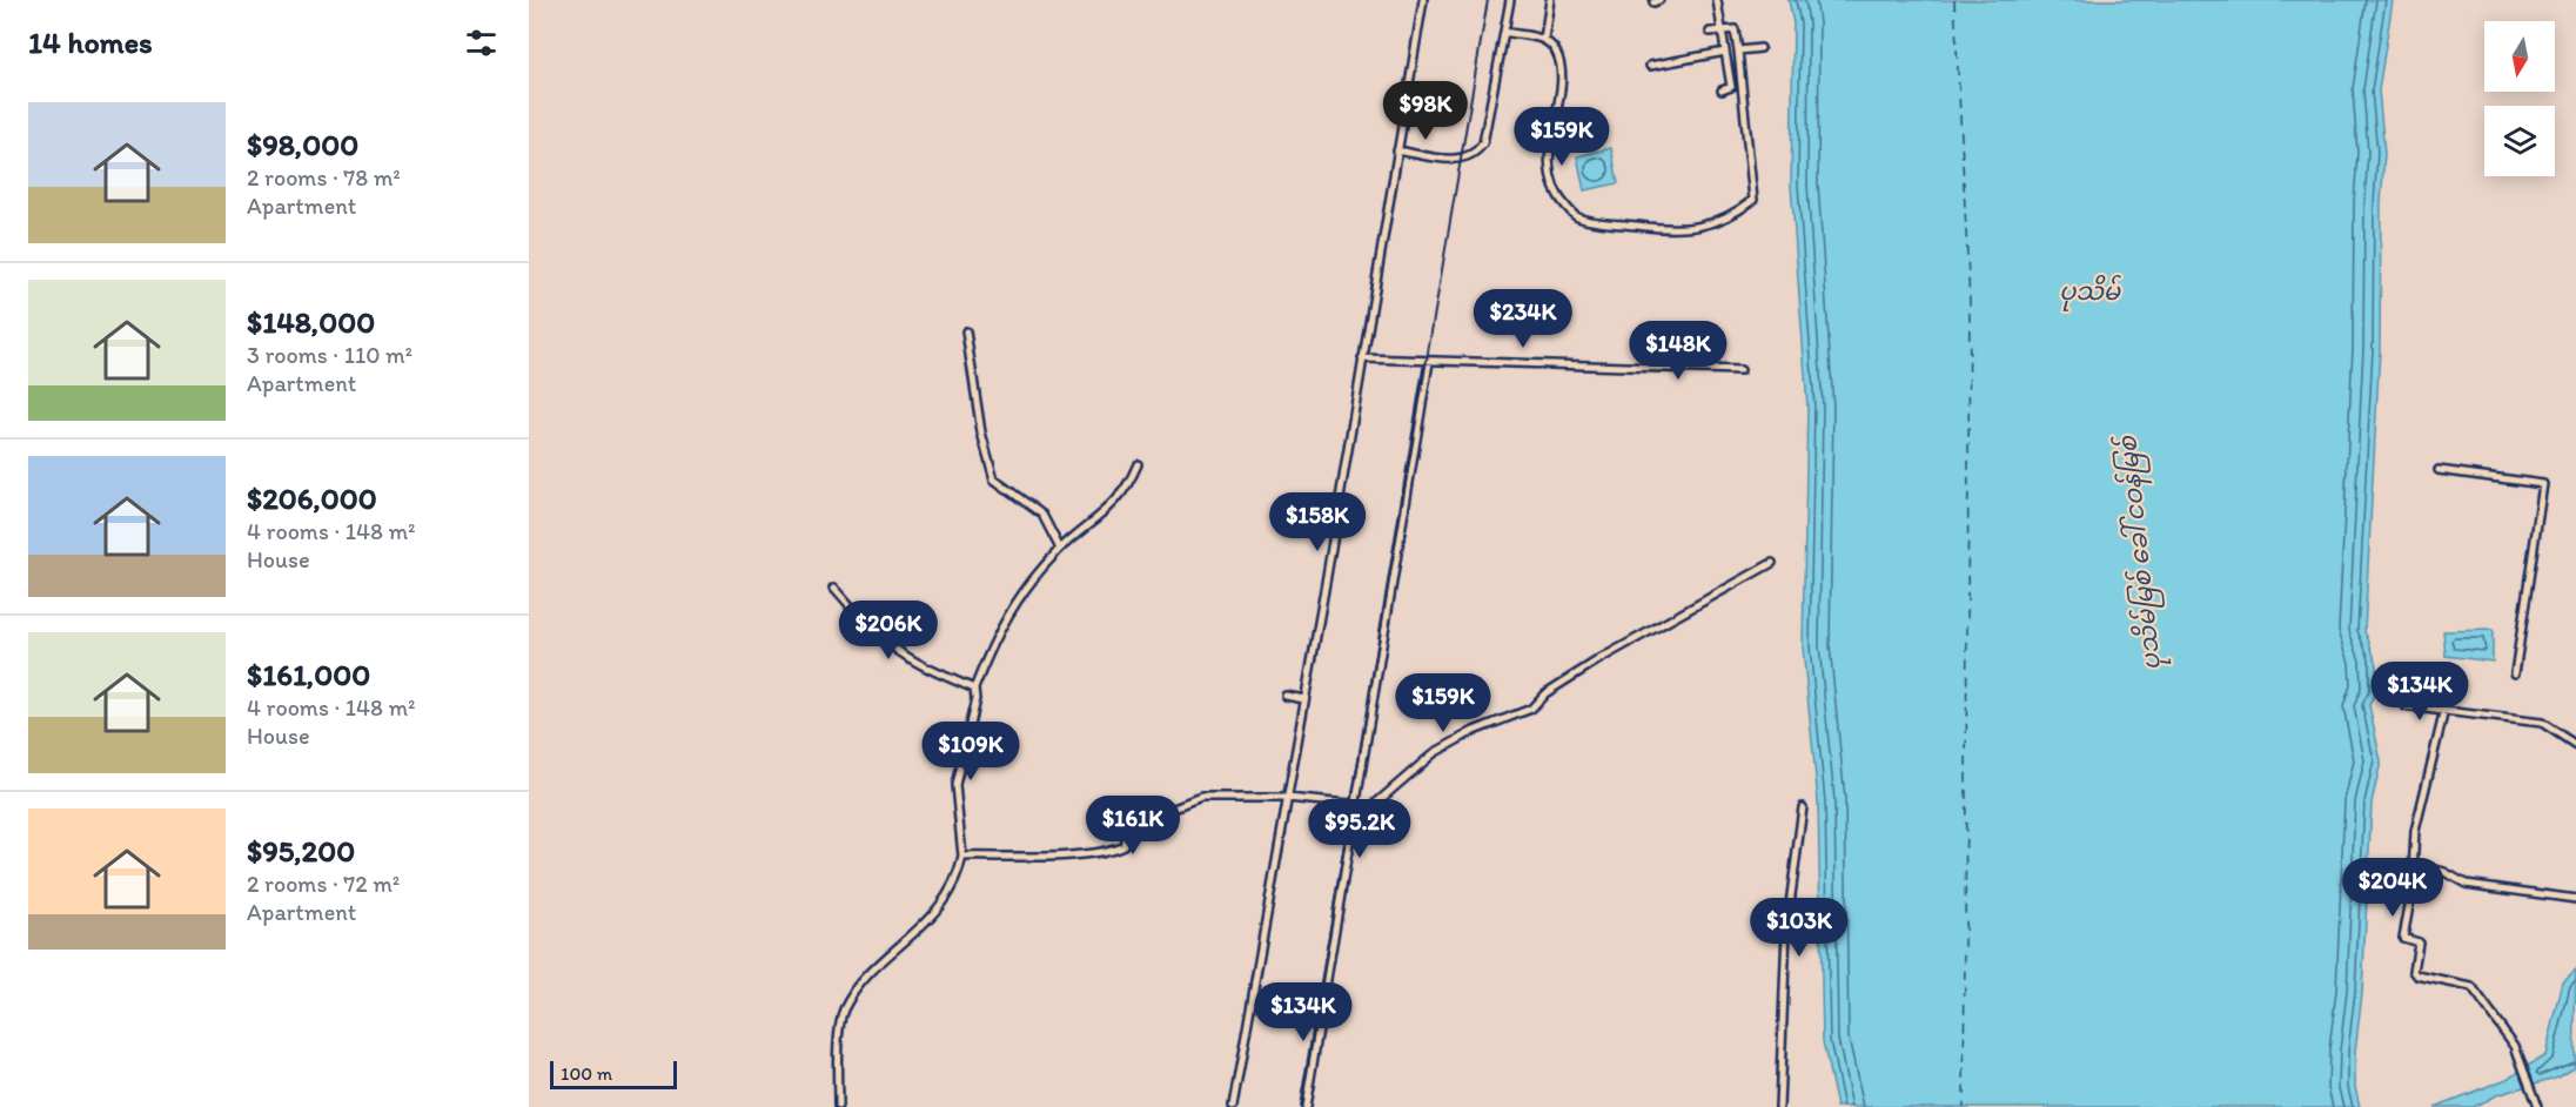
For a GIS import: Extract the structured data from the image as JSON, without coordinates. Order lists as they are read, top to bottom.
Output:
{
  "water": ["ပုသိမ်", "ပုသိမ်မြစ် ခေါ် ငဝန်မြစ်"],
  "scale_bar": "100 m",
  "north": "bottom",
  "page": {
    "heading": "14 homes",
    "price": [
      "$98K",
      "$159K",
      "$234K",
      "$148K",
      "$158K",
      "$206K",
      "$134K",
      "$159K",
      "$109K",
      "$161K",
      "$95.2K",
      "$204K",
      "$103K",
      "$134K"
    ],
    "list": [
      {
        "name": "$98,000",
        "note": "2 rooms · 78 m² · Apartment"
      },
      {
        "name": "$148,000",
        "note": "3 rooms · 110 m² · Apartment"
      },
      {
        "name": "$206,000",
        "note": "4 rooms · 148 m² · House"
      },
      {
        "name": "$161,000",
        "note": "4 rooms · 148 m² · House"
      },
      {
        "name": "$95,200",
        "note": "2 rooms · 72 m² · Apartment"
      }
    ],
    "scale": "100 m"
  }
}
